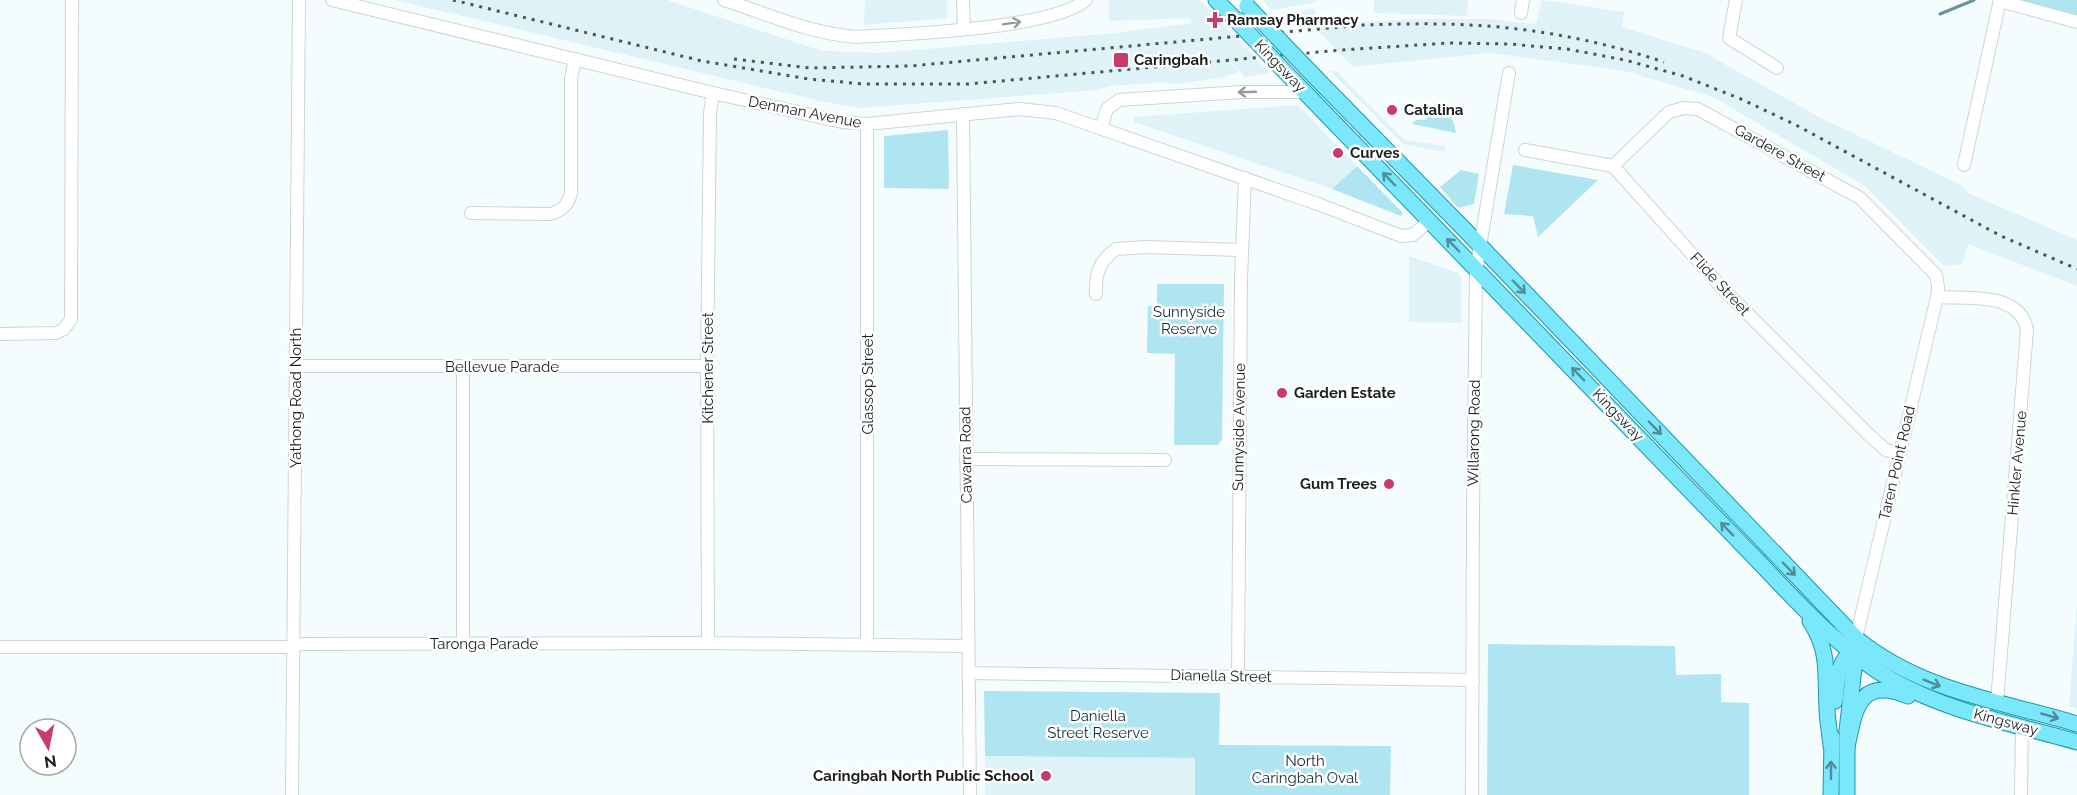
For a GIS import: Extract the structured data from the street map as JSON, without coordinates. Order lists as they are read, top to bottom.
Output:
{
  "streets": {
    "main road": ["Kingsway", "Taren Point Road"],
    "street": [
      "Denman Avenue",
      "Gardere Street",
      "Flide Street",
      "Bellevue Parade",
      "Kitchener Street",
      "Glassop Street",
      "Yathong Road North",
      "Sunnyside Avenue",
      "Willarong Road",
      "Cawarra Road",
      "Hinkler Avenue",
      "Taronga Parade",
      "Dianella Street"
    ]
  },
  "crossings": [
    ["Kingsway", "Denman Avenue"],
    ["Kingsway", "Willarong Road"],
    ["Kingsway", "Taren Point Road"],
    ["Kingsway", "Hinkler Avenue"],
    ["Denman Avenue", "Kitchener Street"],
    ["Denman Avenue", "Glassop Street"],
    ["Denman Avenue", "Sunnyside Avenue"],
    ["Denman Avenue", "Cawarra Road"],
    ["Gardere Street", "Flide Street"],
    ["Gardere Street", "Taren Point Road"],
    ["Flide Street", "Taren Point Road"],
    ["Bellevue Parade", "Kitchener Street"],
    ["Bellevue Parade", "Yathong Road North"],
    ["Kitchener Street", "Taronga Parade"],
    ["Glassop Street", "Taronga Parade"],
    ["Yathong Road North", "Taronga Parade"],
    ["Sunnyside Avenue", "Dianella Street"],
    ["Willarong Road", "Dianella Street"],
    ["Cawarra Road", "Taronga Parade"],
    ["Cawarra Road", "Dianella Street"],
    ["Taren Point Road", "Hinkler Avenue"]
  ],
  "parks": ["Sunnyside Reserve", "Daniella Street Reserve", "North Caringbah Oval"],
  "places": {
    "health": ["Ramsay Pharmacy"],
    "transit": ["Caringbah"],
    "other": [
      "Catalina",
      "Curves",
      "Garden Estate",
      "Gum Trees",
      "Caringbah North Public School"
    ]
  },
  "north": "bottom"
}
